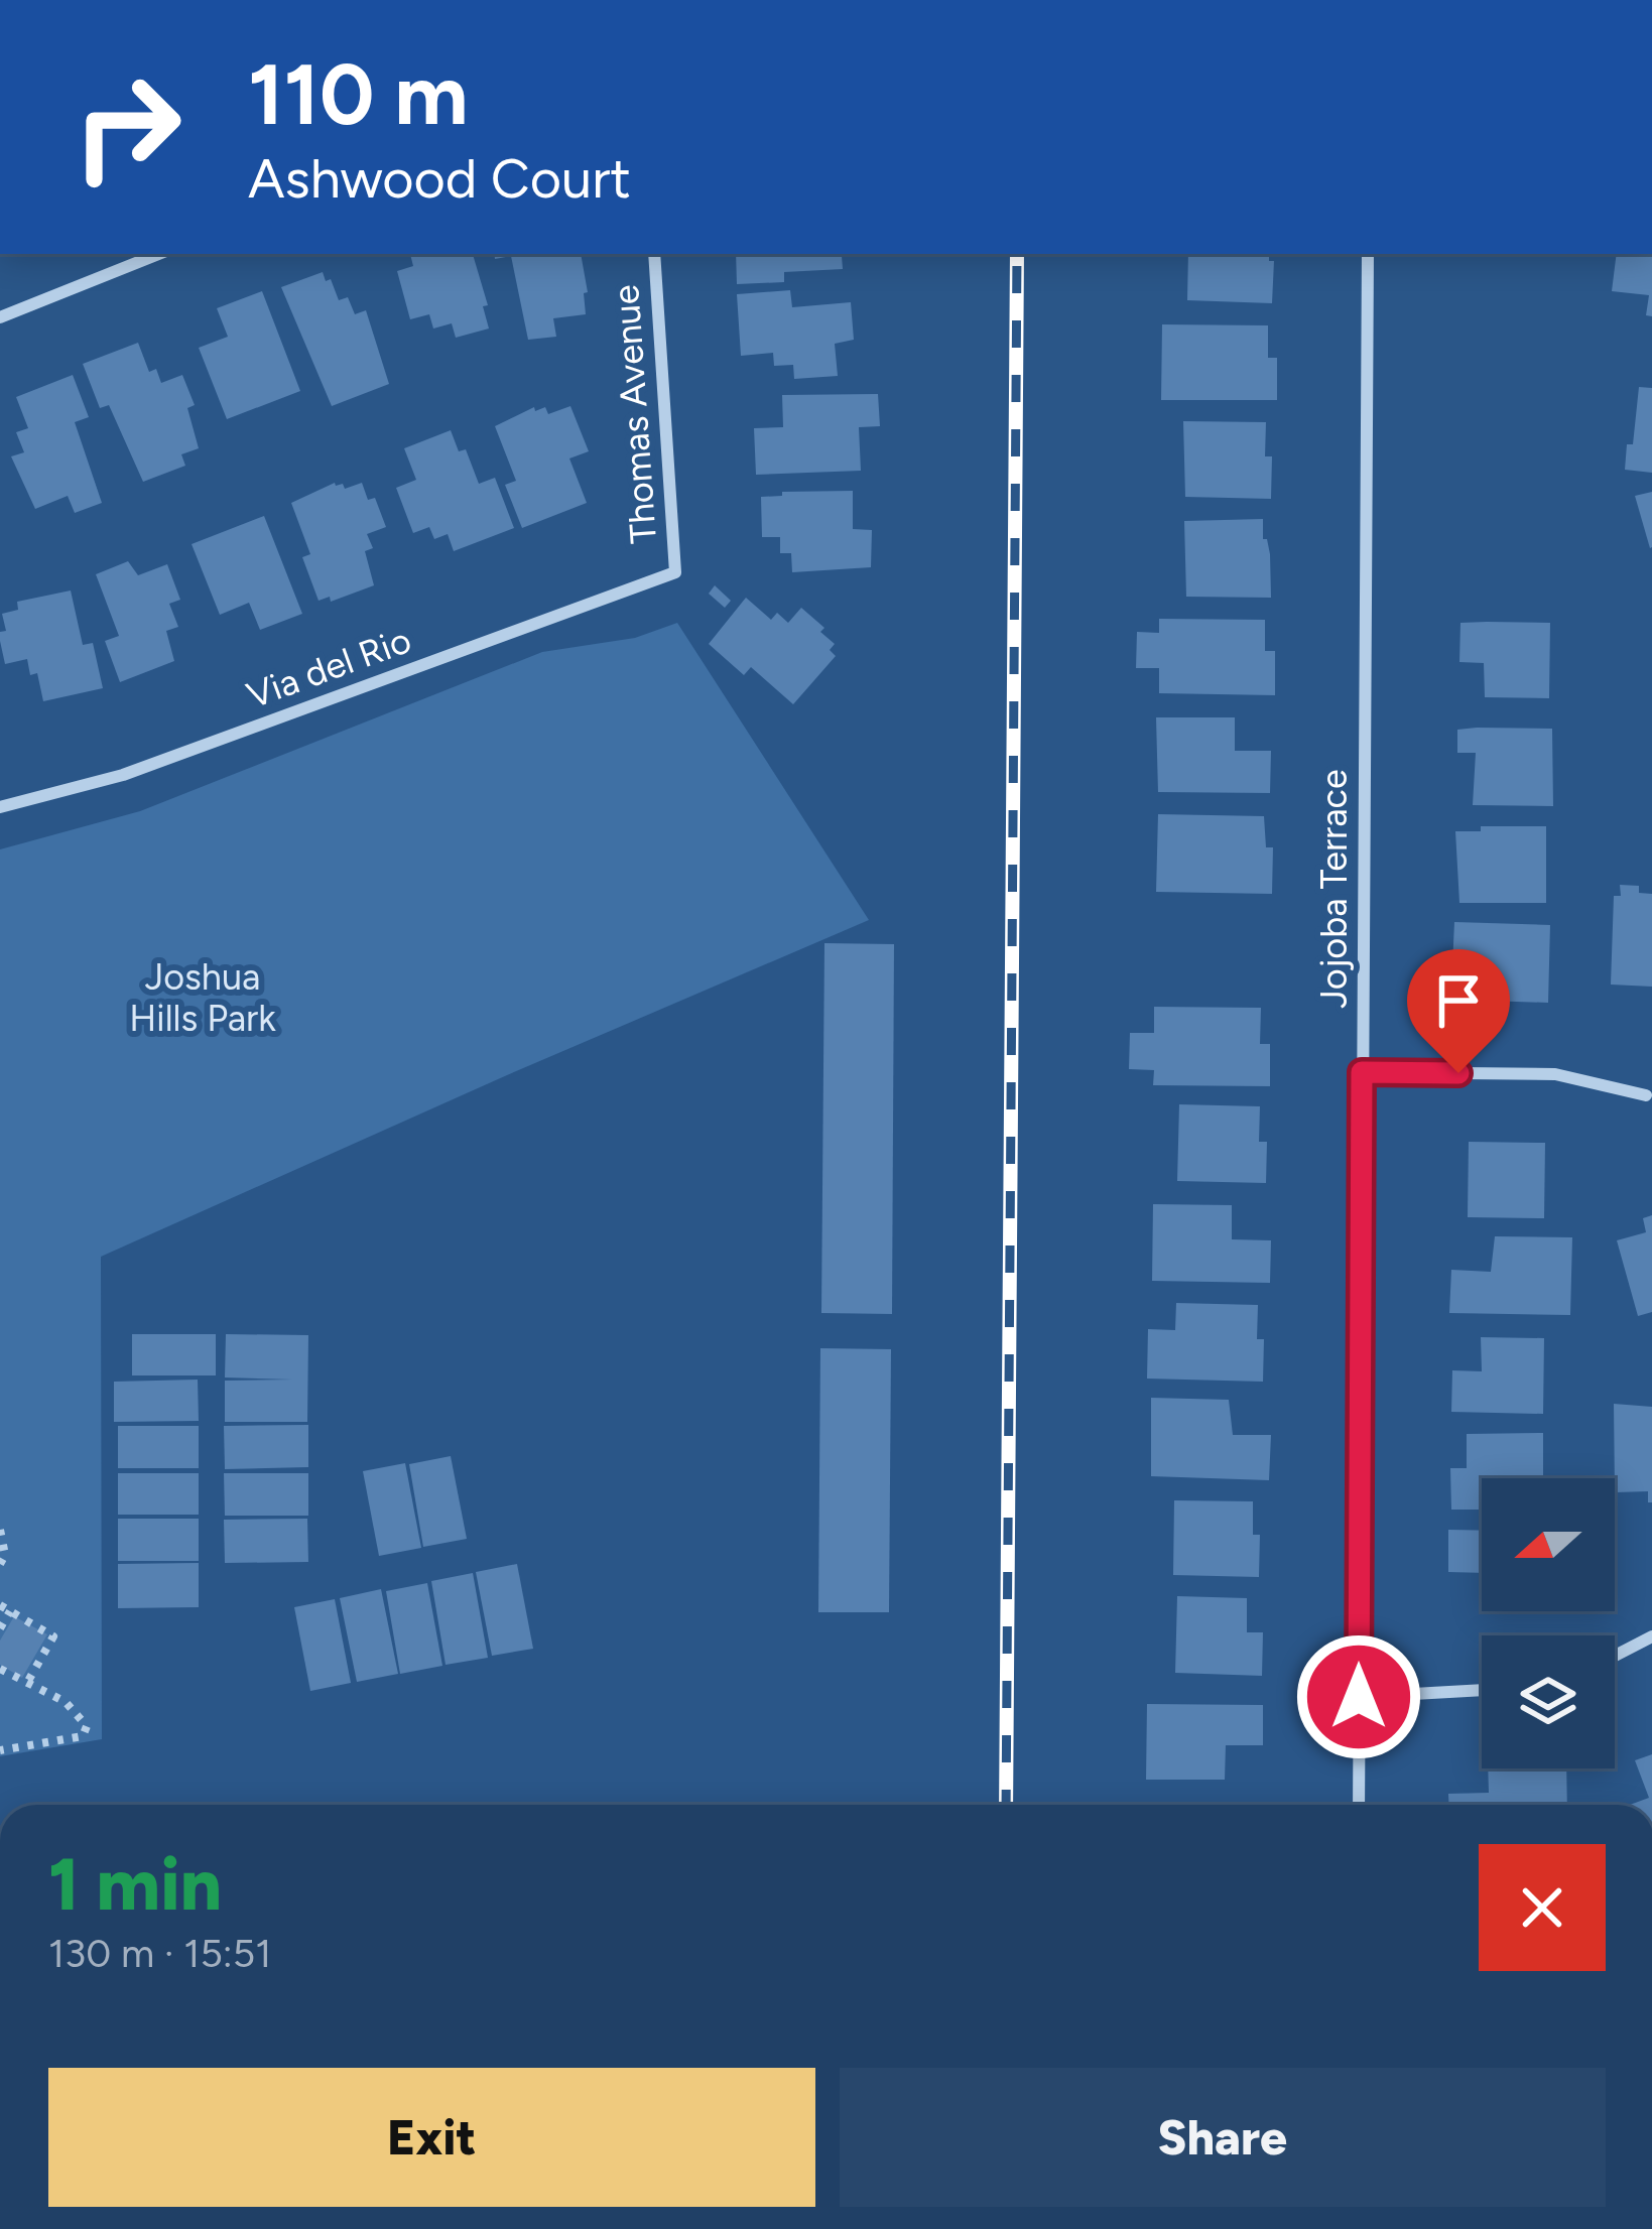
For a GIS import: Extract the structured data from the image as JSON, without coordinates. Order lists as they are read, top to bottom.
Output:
{
  "streets": {
    "street": ["Thomas Avenue", "Via del Rio", "Jojoba Terrace"]
  },
  "crossings": [
    ["Thomas Avenue", "Via del Rio"]
  ],
  "parks": ["Joshua Hills Park"],
  "north": "left",
  "page": {
    "turn": ["110 m", "Ashwood Court"],
    "heading": ["1 min", "130 m · 15:51"],
    "buttons": ["Exit", "Share"]
  }
}
